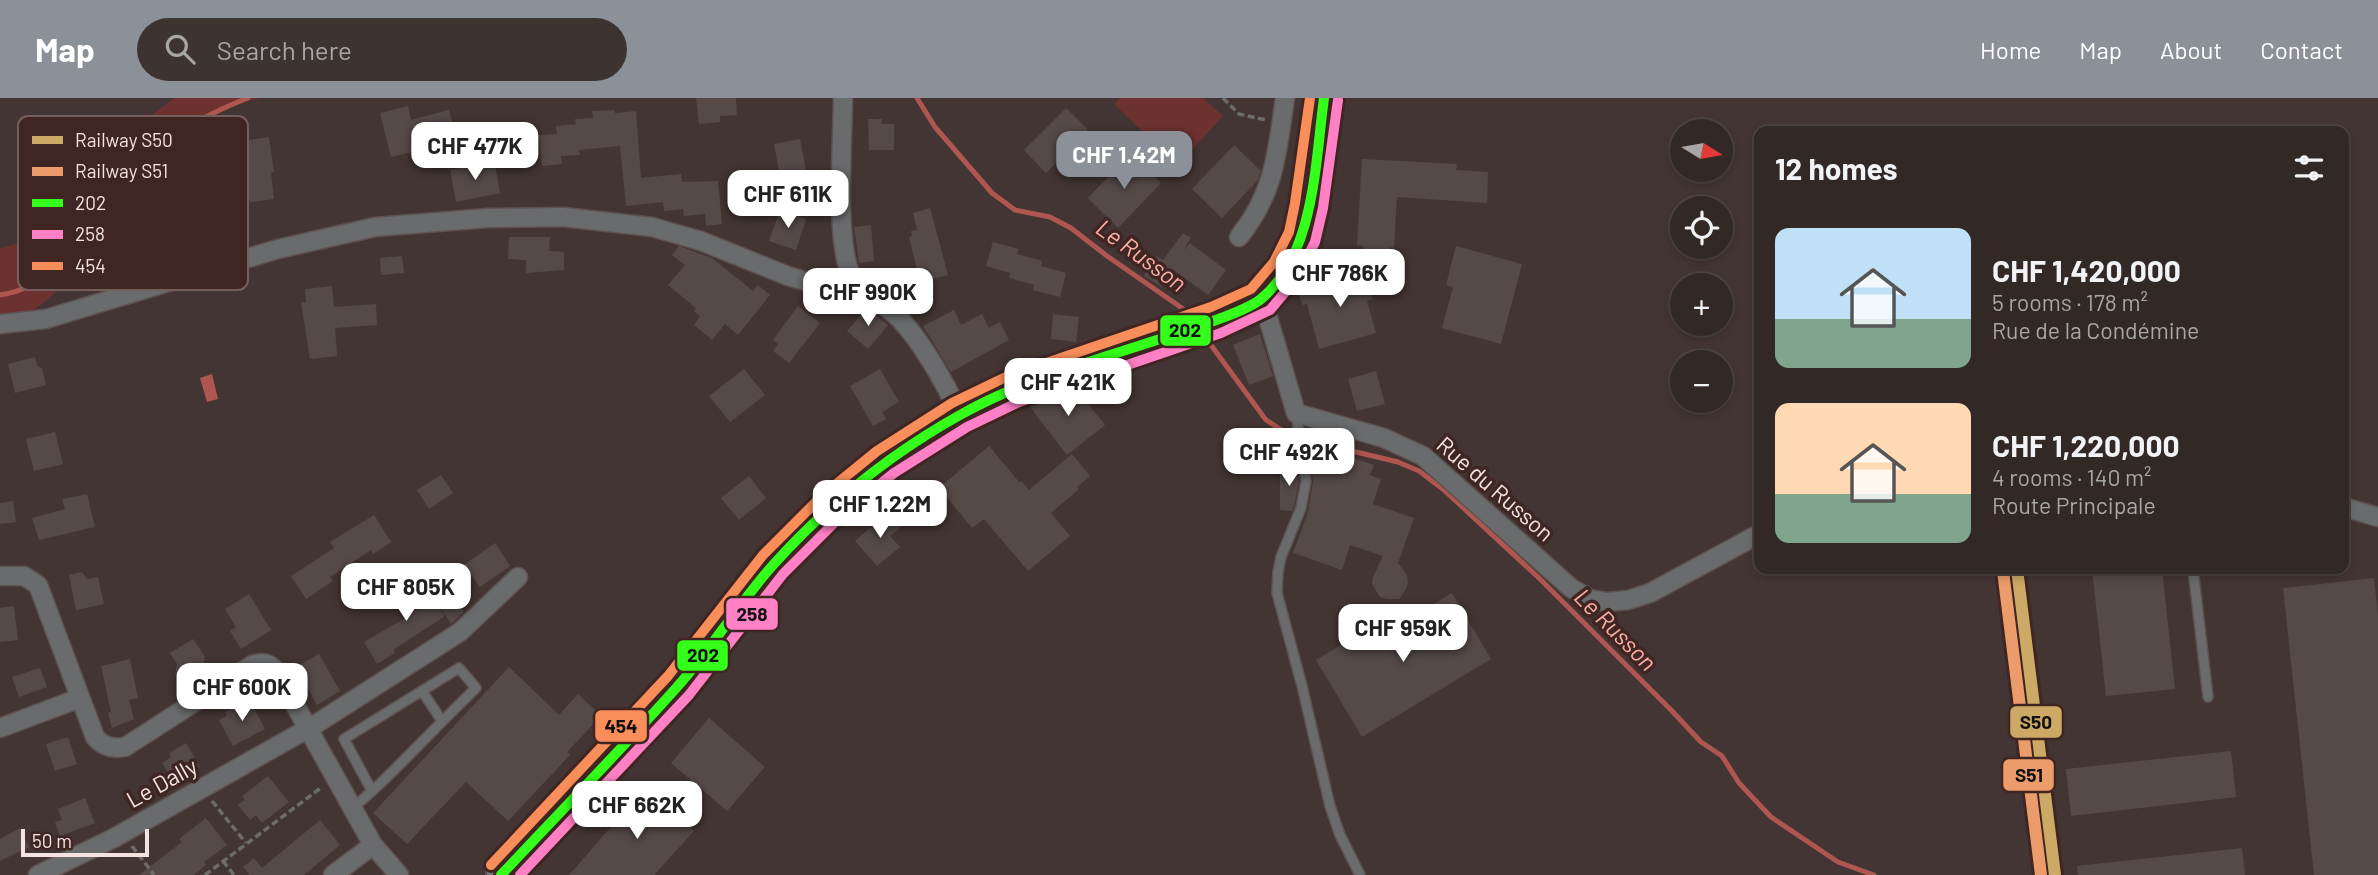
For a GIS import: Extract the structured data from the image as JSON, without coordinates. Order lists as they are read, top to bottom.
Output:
{
  "streets": {
    "street": ["Rue du Russon", "Le Dally"]
  },
  "water": ["Le Russon"],
  "lines": [
    "transit line 202",
    "transit line 454",
    "transit line 258",
    "rail line S50",
    "rail line S51"
  ],
  "legend": [
    "Railway S50",
    "Railway S51",
    "202",
    "258",
    "454"
  ],
  "scale_bar": "50 m",
  "north": "right",
  "page": {
    "header": "Map",
    "search": "Search here",
    "nav": [
      "Home",
      "Map",
      "About",
      "Contact"
    ],
    "map_buttons": ["+", "−"],
    "price": [
      "CHF 477K",
      "CHF 1.42M",
      "CHF 611K",
      "CHF 786K",
      "CHF 990K",
      "CHF 421K",
      "CHF 492K",
      "CHF 1.22M",
      "CHF 805K",
      "CHF 959K",
      "CHF 600K",
      "CHF 662K"
    ],
    "heading": "12 homes",
    "list": [
      {
        "name": "CHF 1,420,000",
        "note": "5 rooms · 178 m² · Rue de la Condémine"
      },
      {
        "name": "CHF 1,220,000",
        "note": "4 rooms · 140 m² · Route Principale"
      }
    ],
    "scale": "50 m"
  }
}
